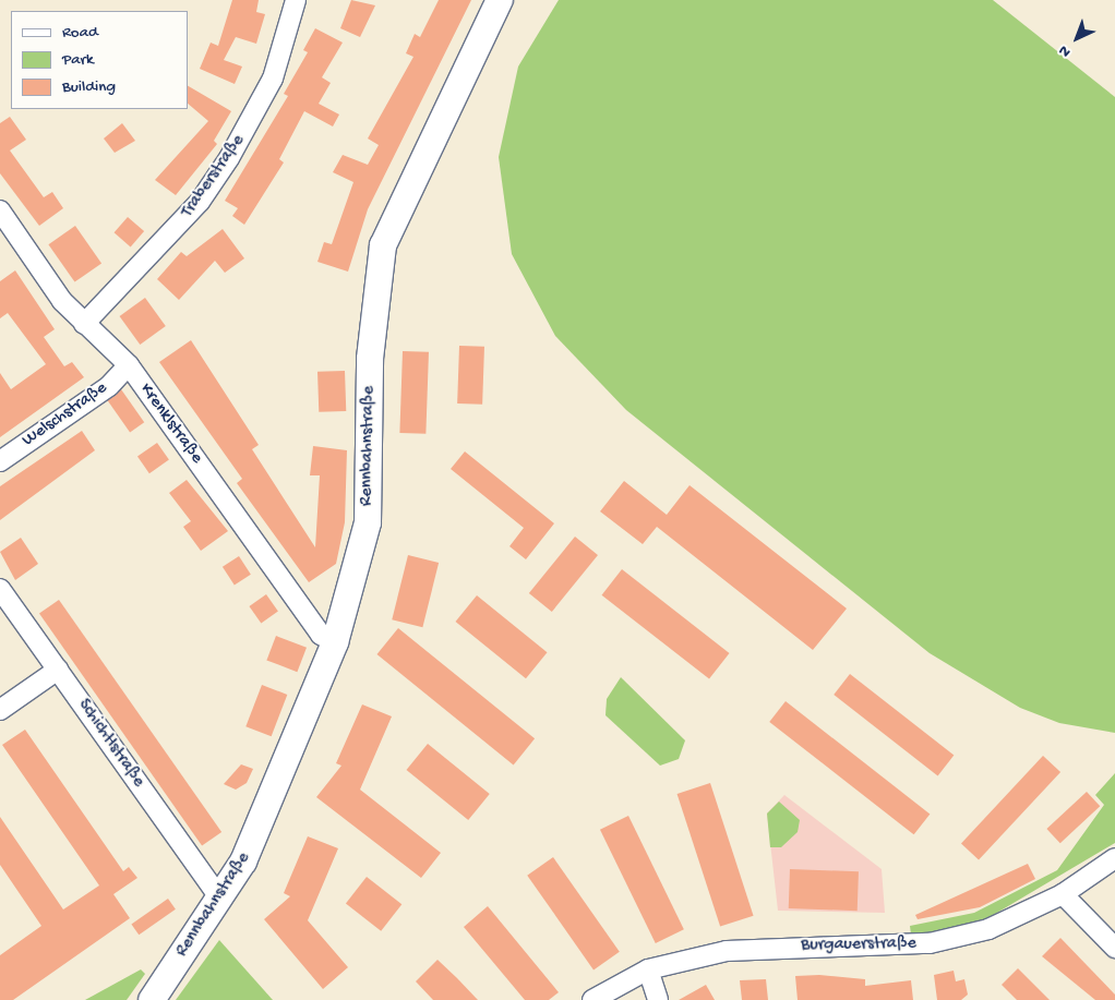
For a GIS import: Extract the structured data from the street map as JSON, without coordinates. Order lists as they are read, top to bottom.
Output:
{
  "streets": {
    "street": [
      "Traberstraße",
      "Welschstraße",
      "Krenklstraße",
      "Rennbahnstraße",
      "Schichtlstraße",
      "Burgauerstraße"
    ]
  },
  "crossings": [
    ["Traberstraße", "Krenklstraße"],
    ["Welschstraße", "Krenklstraße"],
    ["Krenklstraße", "Rennbahnstraße"],
    ["Rennbahnstraße", "Schichtlstraße"]
  ],
  "legend": ["Road", "Park", "Building"],
  "north": "bottom left"
}
